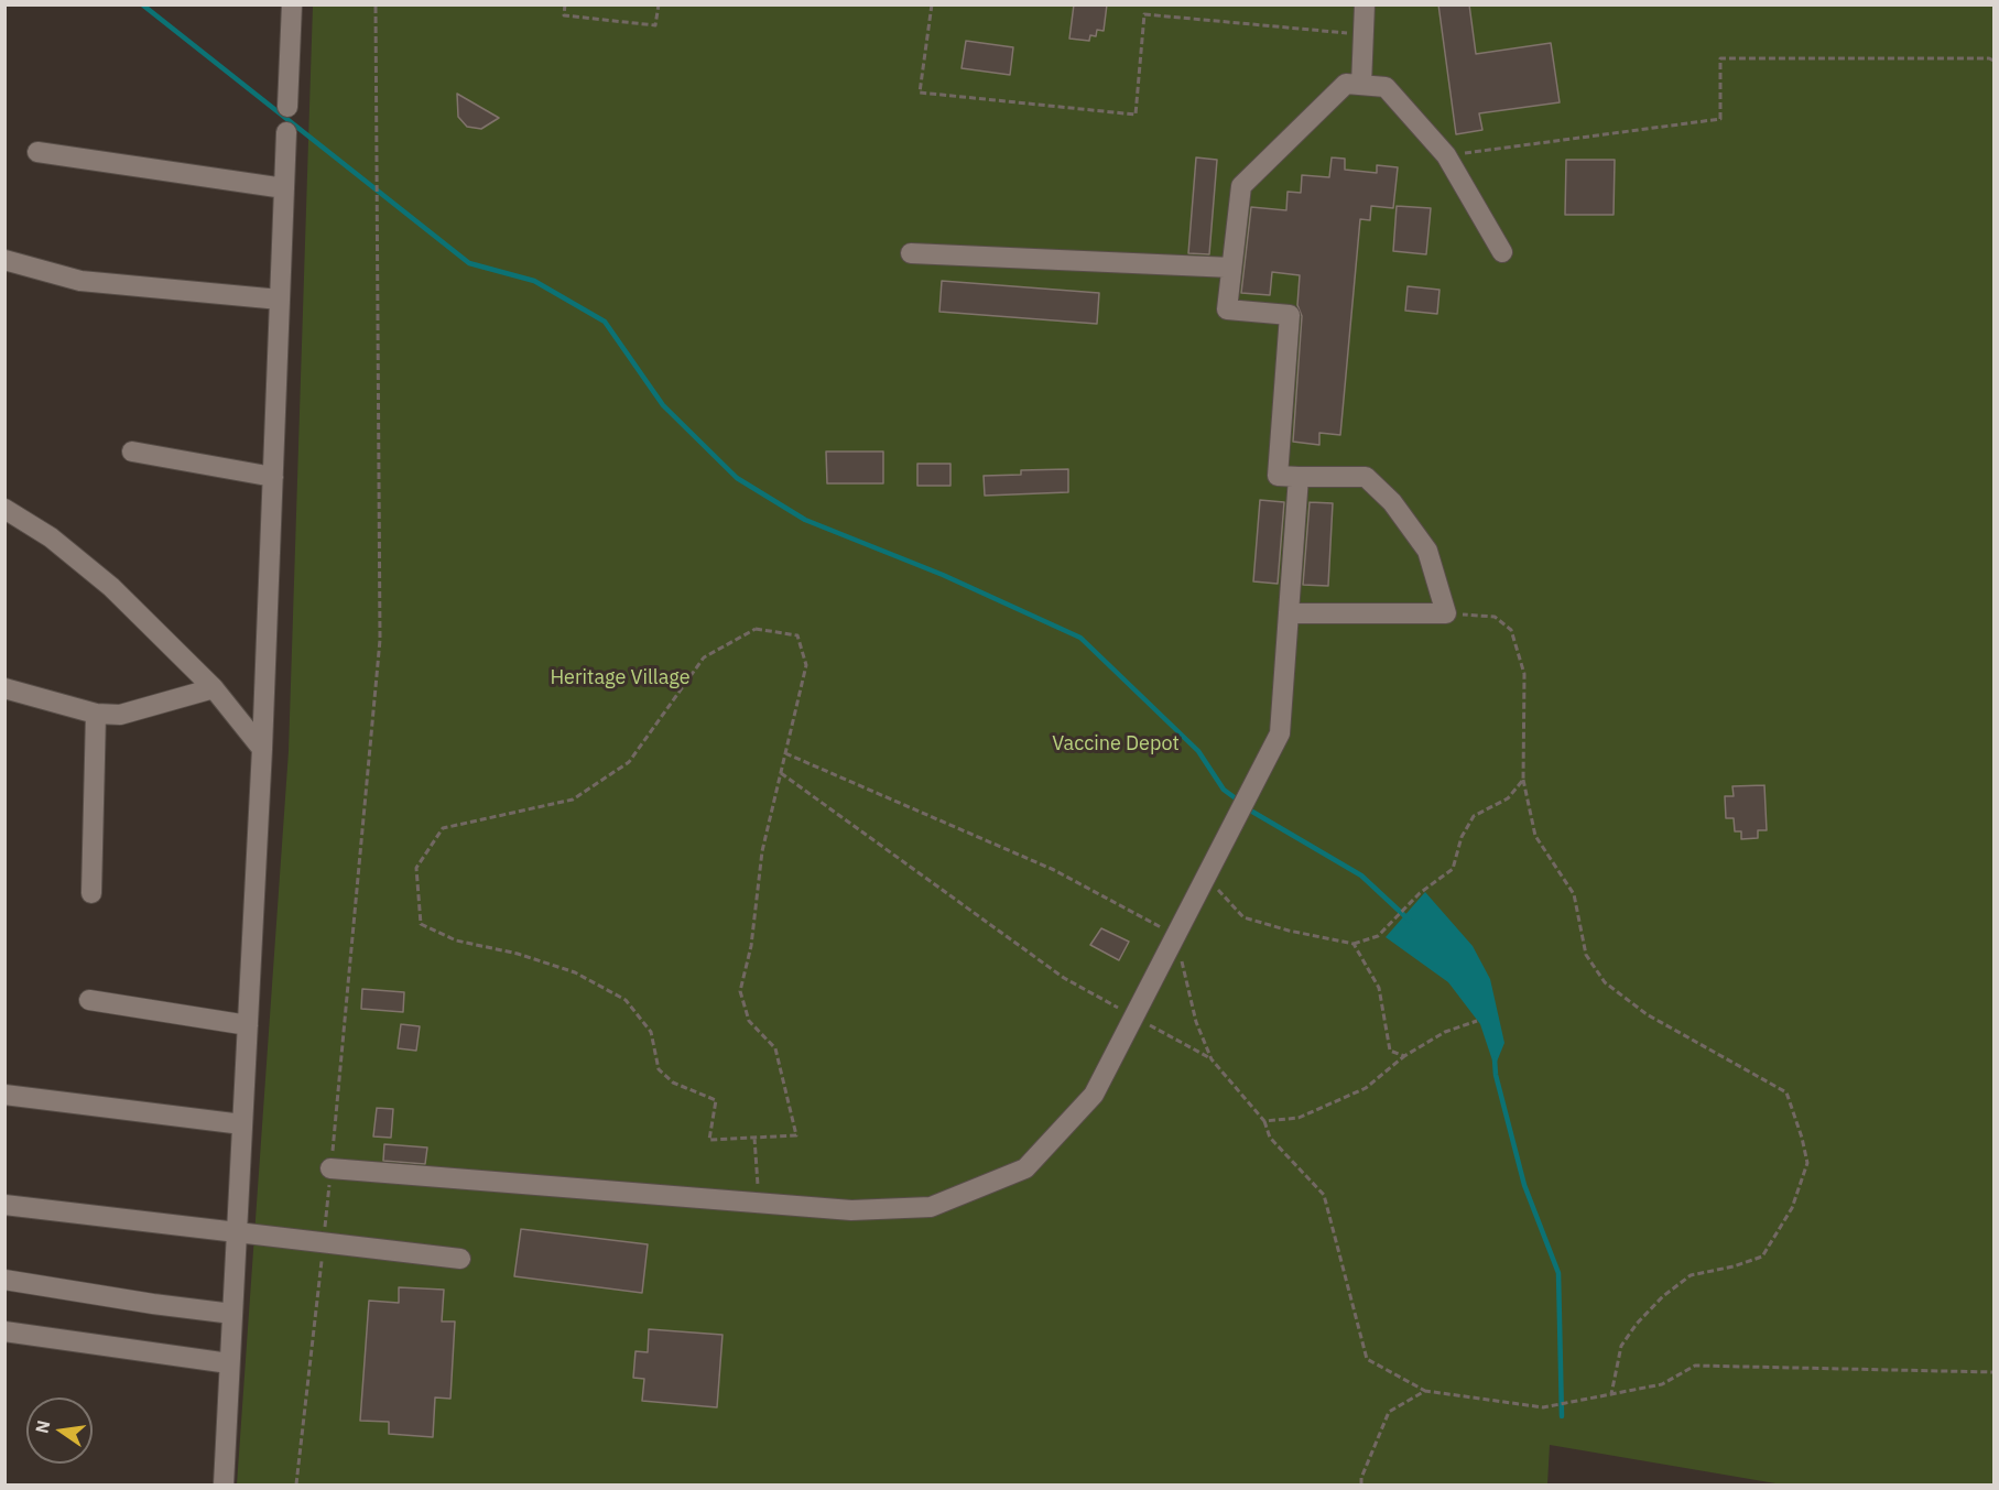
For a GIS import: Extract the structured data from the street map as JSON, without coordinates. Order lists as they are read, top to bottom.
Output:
{
  "parks": ["Heritage Village", "Vaccine Depot"],
  "north": "left"
}
